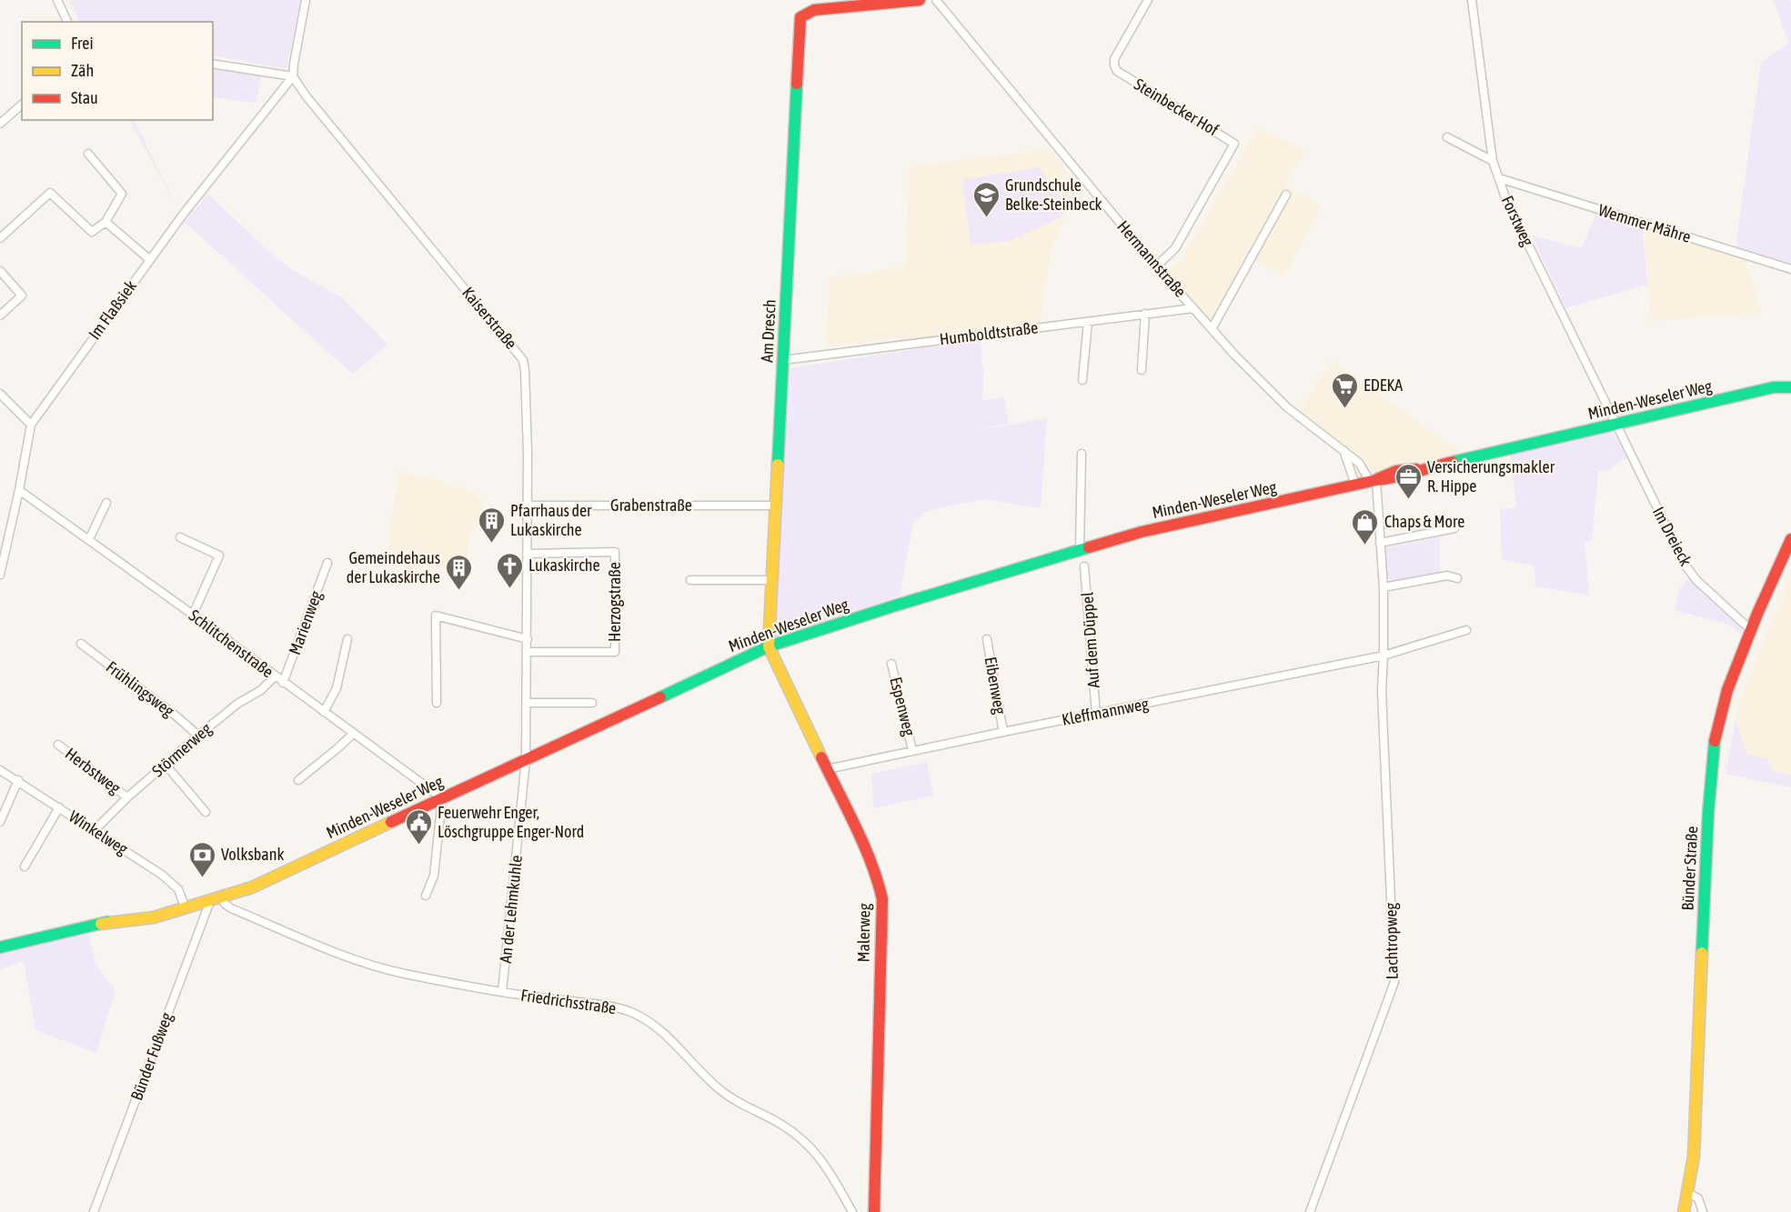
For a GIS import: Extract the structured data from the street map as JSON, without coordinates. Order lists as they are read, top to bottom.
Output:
{
  "streets": {
    "street": [
      "Steinbecker Hof",
      "Forstweg",
      "Wemmer Mähre",
      "Hermannstraße",
      "Im Flaßsiek",
      "Kaiserstraße",
      "Am Dresch",
      "Humboldtstraße",
      "Minden-Weseler Weg",
      "Grabenstraße",
      "Im Dreieck",
      "Herzogstraße",
      "Marienweg",
      "Auf dem Düppel",
      "Schlitchenstraße",
      "Eibenweg",
      "Frühlingsweg",
      "Espenweg",
      "Kleffmannweg",
      "Störmerweg",
      "Herbstweg",
      "Winkelweg",
      "Bünder Straße",
      "An der Lehmkuhle",
      "Malerweg",
      "Lachtropweg",
      "Friedrichsstraße",
      "Bünder Fußweg"
    ]
  },
  "crossings": [
    ["Steinbecker Hof", "Hermannstraße"],
    ["Forstweg", "Wemmer Mähre"],
    ["Forstweg", "Minden-Weseler Weg"],
    ["Forstweg", "Im Dreieck"],
    ["Hermannstraße", "Humboldtstraße"],
    ["Hermannstraße", "Minden-Weseler Weg"],
    ["Hermannstraße", "Lachtropweg"],
    ["Im Flaßsiek", "Kaiserstraße"],
    ["Im Flaßsiek", "Schlitchenstraße"],
    ["Kaiserstraße", "Minden-Weseler Weg"],
    ["Kaiserstraße", "Grabenstraße"],
    ["Kaiserstraße", "Herzogstraße"],
    ["Kaiserstraße", "An der Lehmkuhle"],
    ["Am Dresch", "Humboldtstraße"],
    ["Am Dresch", "Minden-Weseler Weg"],
    ["Am Dresch", "Grabenstraße"],
    ["Am Dresch", "Malerweg"],
    ["Minden-Weseler Weg", "Im Dreieck"],
    ["Minden-Weseler Weg", "Schlitchenstraße"],
    ["Minden-Weseler Weg", "Winkelweg"],
    ["Minden-Weseler Weg", "An der Lehmkuhle"],
    ["Minden-Weseler Weg", "Malerweg"],
    ["Minden-Weseler Weg", "Lachtropweg"],
    ["Minden-Weseler Weg", "Friedrichsstraße"],
    ["Minden-Weseler Weg", "Bünder Fußweg"],
    ["Im Dreieck", "Bünder Straße"],
    ["Marienweg", "Schlitchenstraße"],
    ["Auf dem Düppel", "Kleffmannweg"],
    ["Schlitchenstraße", "Störmerweg"],
    ["Eibenweg", "Kleffmannweg"],
    ["Frühlingsweg", "Störmerweg"],
    ["Espenweg", "Kleffmannweg"],
    ["Kleffmannweg", "Malerweg"],
    ["Kleffmannweg", "Lachtropweg"],
    ["Störmerweg", "Herbstweg"],
    ["Störmerweg", "Winkelweg"],
    ["An der Lehmkuhle", "Friedrichsstraße"],
    ["Friedrichsstraße", "Bünder Fußweg"]
  ],
  "places": {
    "school or university": ["Grundschule Belke-Steinbeck"],
    "supermarket": ["EDEKA"],
    "office": ["Versicherungsmakler R. Hippe"],
    "building": ["Pfarrhaus der Lukaskirche", "Gemeindehaus der Lukaskirche"],
    "shop": ["Chaps & More"],
    "church": ["Lukaskirche"],
    "public building": ["Feuerwehr Enger, Löschgruppe Enger-Nord"],
    "bank": ["Volksbank"]
  },
  "legend": ["Frei", "Zäh", "Stau"]
}
